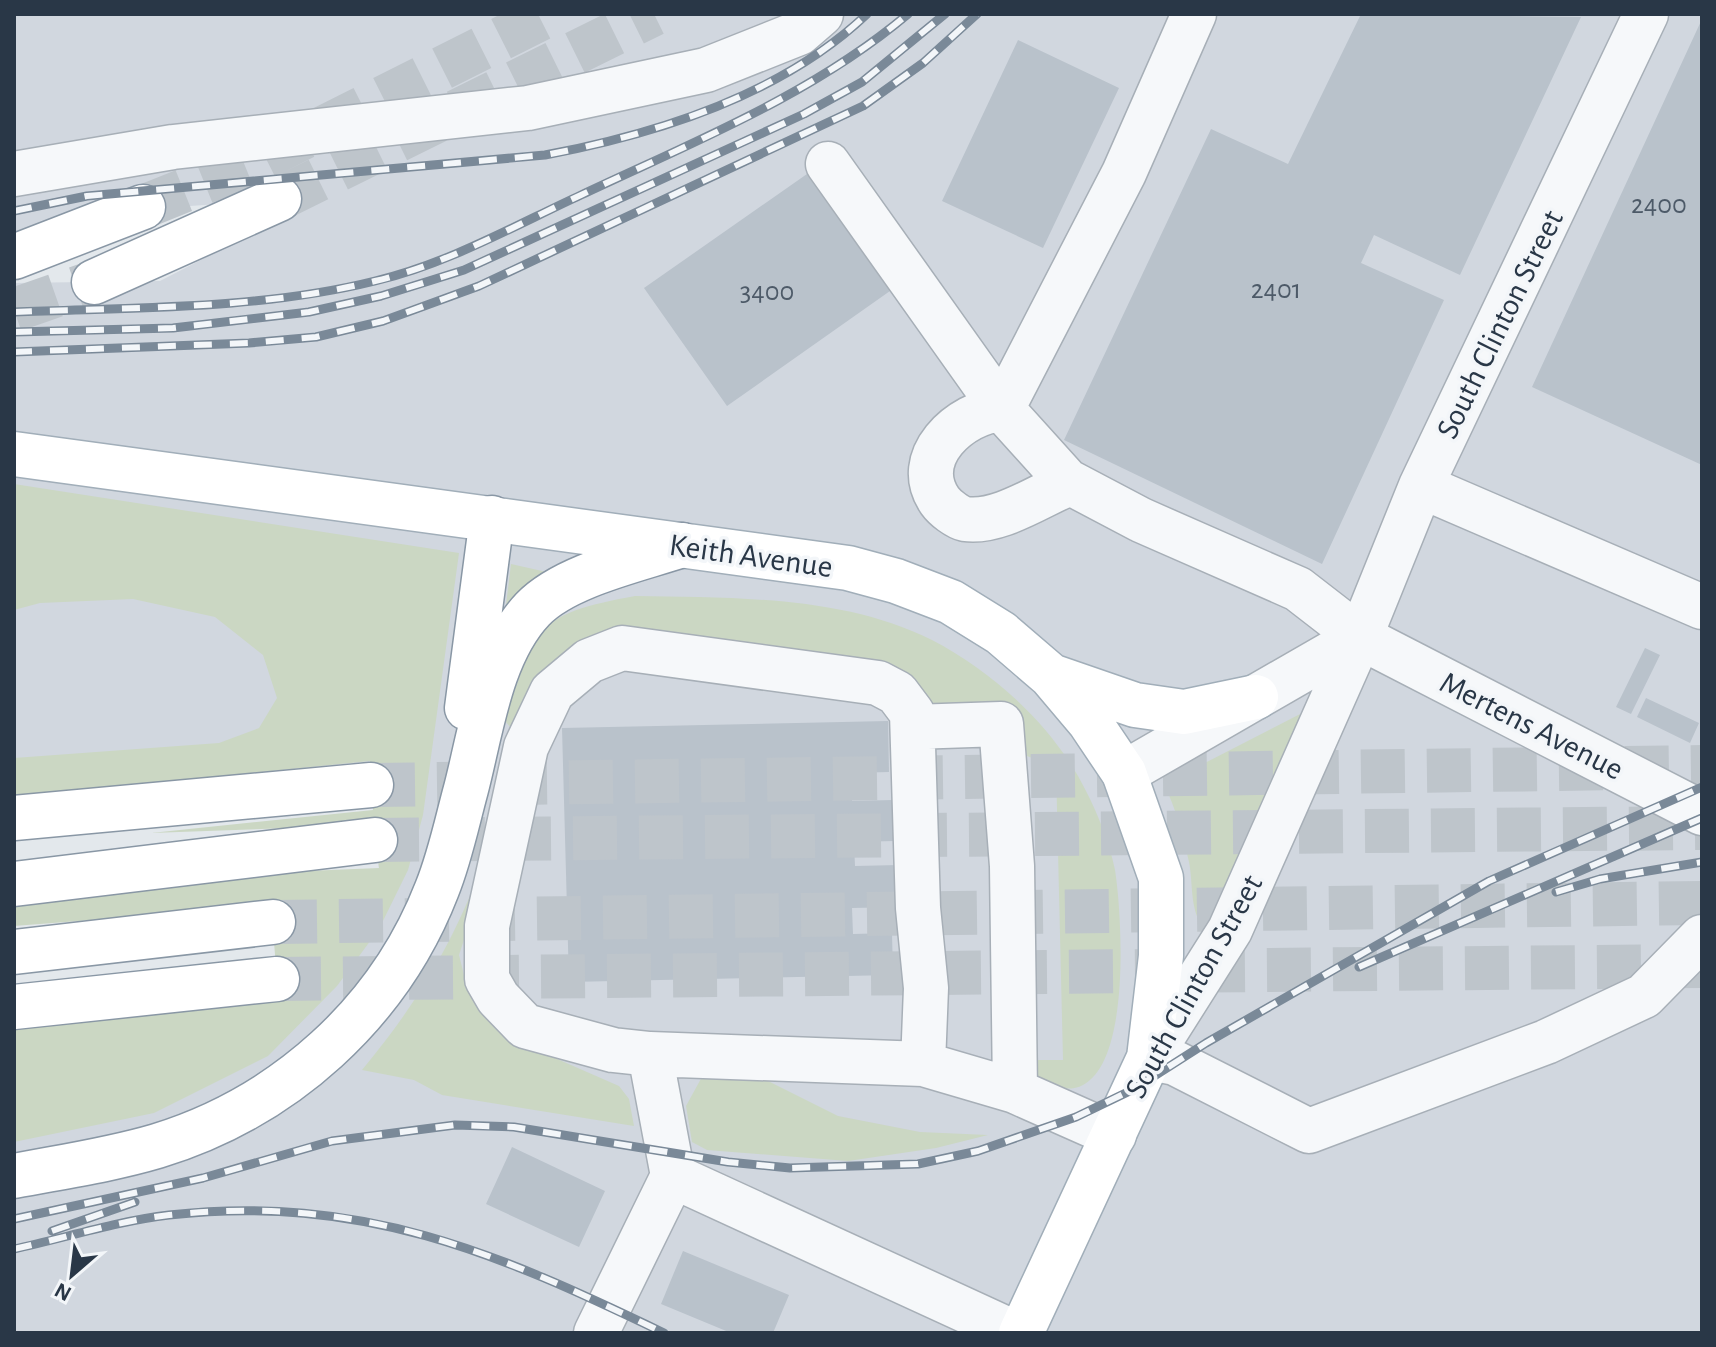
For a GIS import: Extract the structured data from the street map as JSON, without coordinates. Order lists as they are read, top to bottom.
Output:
{
  "streets": {
    "main road": ["South Clinton Street", "Keith Avenue"],
    "street": ["Mertens Avenue"]
  },
  "crossings": [
    ["South Clinton Street", "Keith Avenue"],
    ["South Clinton Street", "Mertens Avenue"]
  ],
  "house_numbers": ["2400", "2401", "3400"],
  "north": "bottom left"
}
